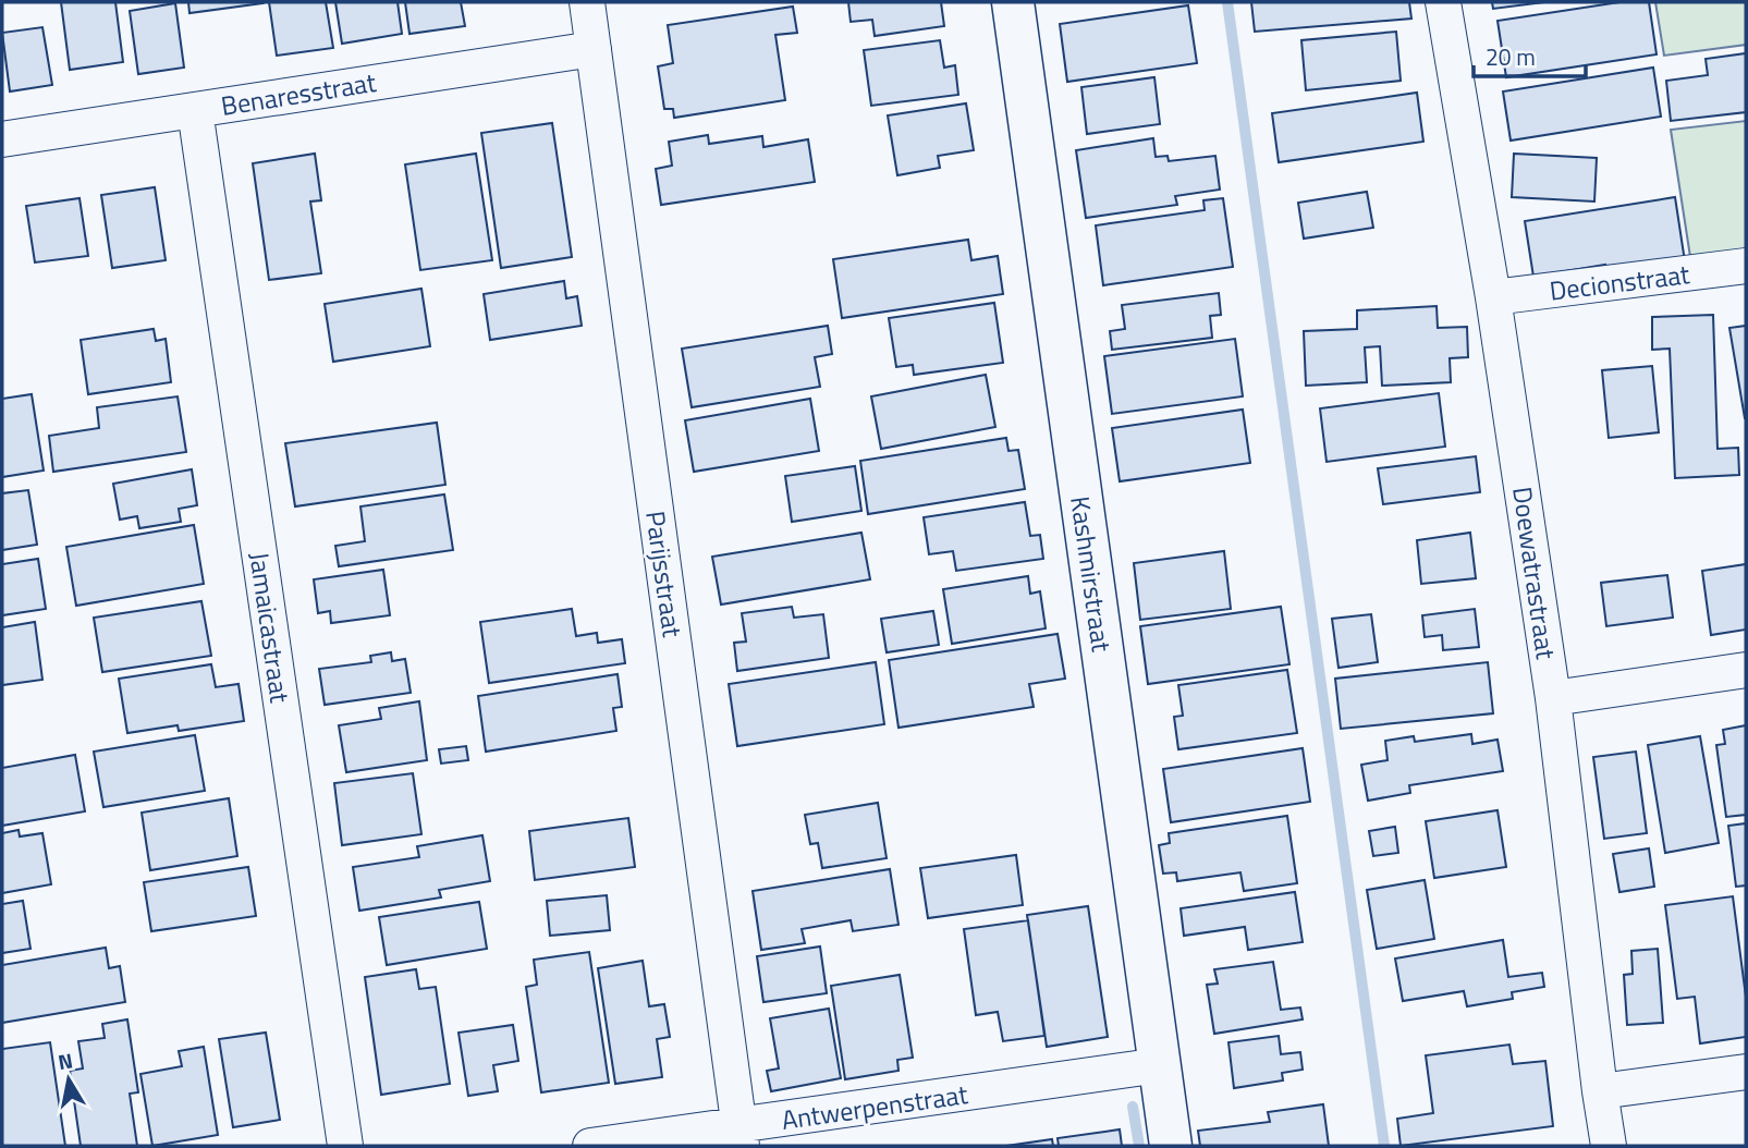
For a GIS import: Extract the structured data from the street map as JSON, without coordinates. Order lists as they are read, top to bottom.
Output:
{
  "streets": {
    "street": [
      "Benaresstraat",
      "Decionstraat",
      "Doewatrastraat",
      "Parijsstraat",
      "Kashmirstraat",
      "Jamaicastraat",
      "Antwerpenstraat"
    ]
  },
  "crossings": [
    ["Benaresstraat", "Parijsstraat"],
    ["Benaresstraat", "Jamaicastraat"],
    ["Decionstraat", "Doewatrastraat"],
    ["Parijsstraat", "Antwerpenstraat"],
    ["Kashmirstraat", "Antwerpenstraat"]
  ],
  "scale_bar": "20 m",
  "north": "top"
}
